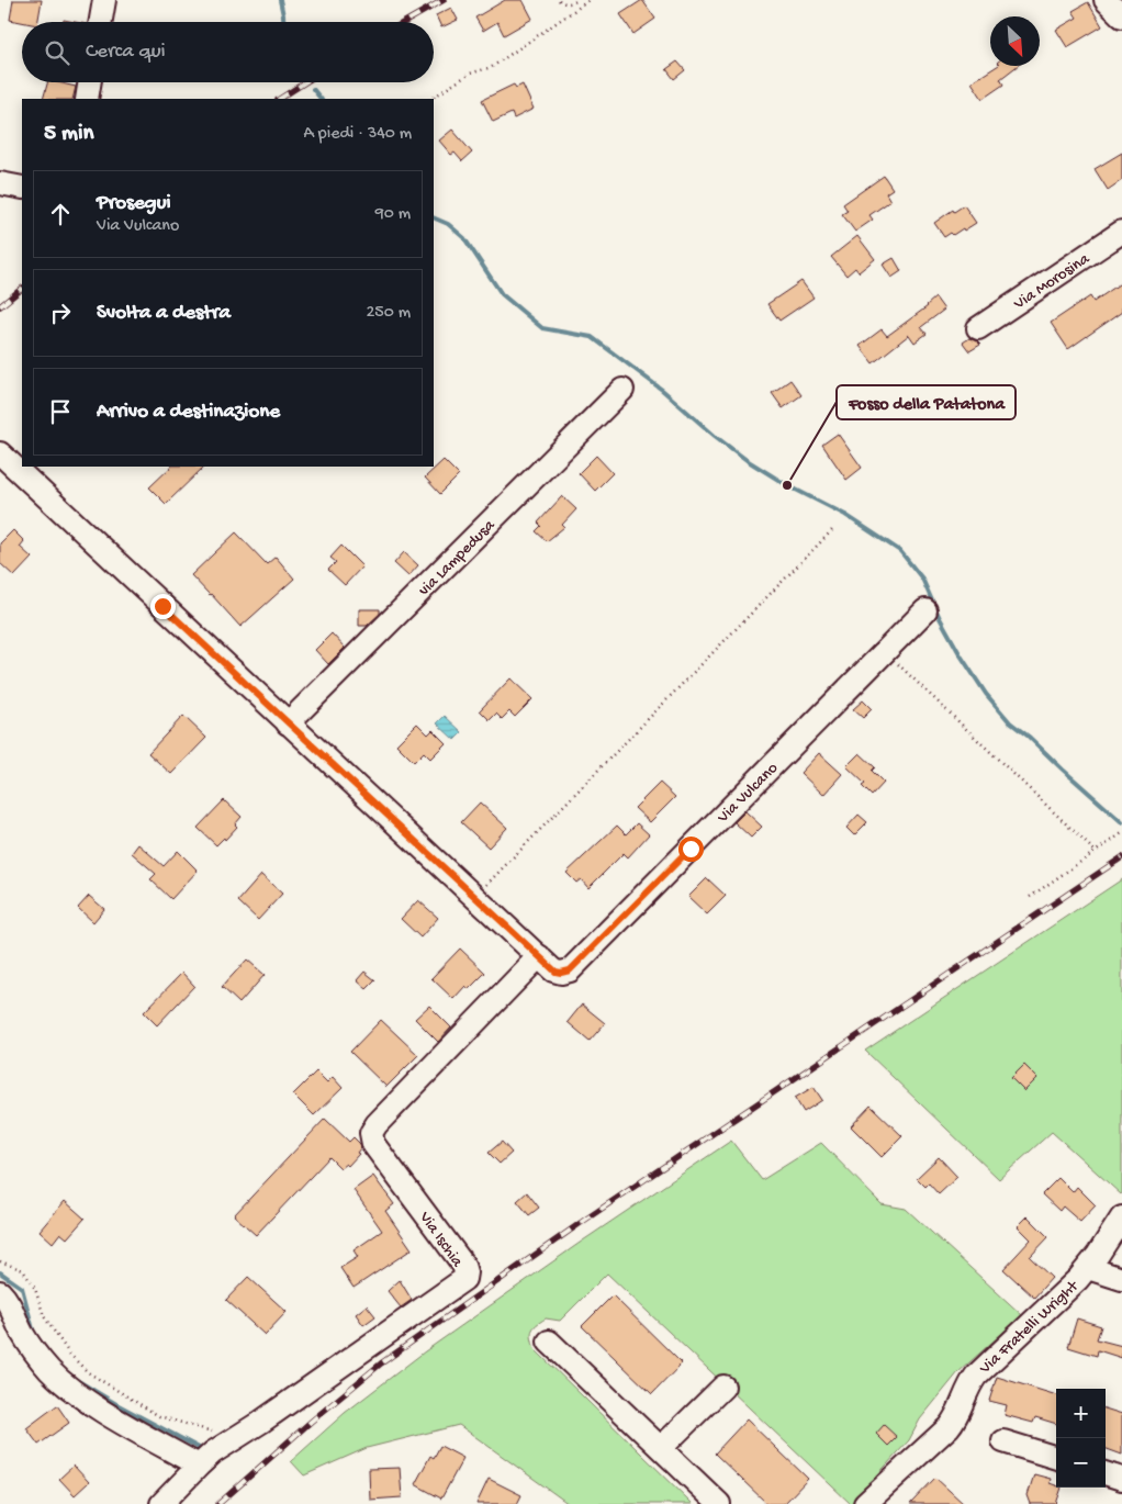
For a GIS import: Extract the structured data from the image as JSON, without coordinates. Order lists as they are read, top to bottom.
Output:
{
  "streets": {
    "street": [
      "Via Morosina",
      "via Lampedusa",
      "Via Vulcano",
      "Via Ischia",
      "Via Fratelli Wright"
    ]
  },
  "crossings": [
    ["via Lampedusa", "Via Vulcano"],
    ["Via Vulcano", "Via Ischia"]
  ],
  "places": ["Fosso della Patatona"],
  "north": "bottom right",
  "page": {
    "search": "Cerca qui",
    "heading": ["5 min", "A piedi · 340 m"],
    "list": [
      ["Prosegui", "Via Vulcano", "90 m"],
      ["Svolta a destra", "250 m"],
      "Arrivo a destinazione"
    ],
    "map_buttons": ["+", "−"]
  }
}
